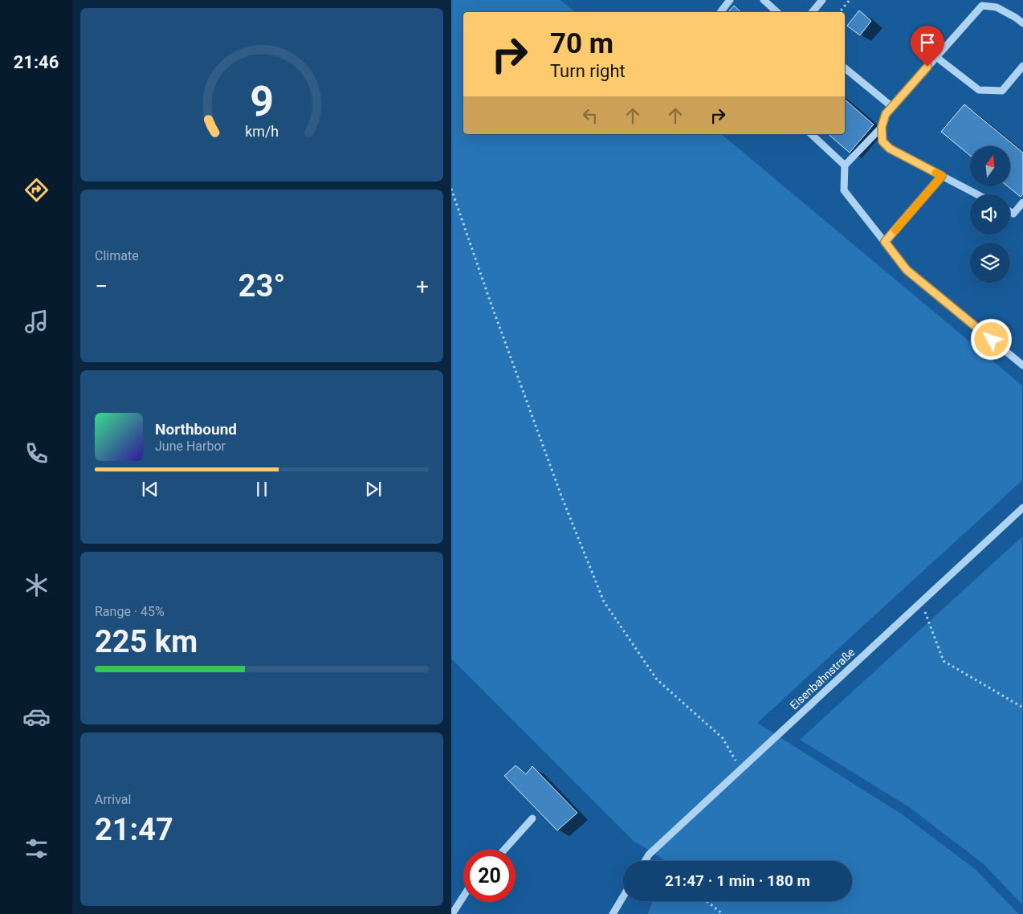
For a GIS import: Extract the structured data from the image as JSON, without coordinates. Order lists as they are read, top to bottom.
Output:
{
  "streets": {
    "street": ["Eisenbahnstraße"]
  },
  "north": "top",
  "page": {
    "tabs": "21:46",
    "turn": ["70 m", "Turn right"],
    "tile": [
      "Climate",
      ["Range · 45%", "225 km"],
      ["Arrival", "21:47"]
    ],
    "heat": ["−", "23°", "+"],
    "song": ["Northbound", "June Harbor"],
    "limit": "20",
    "trip": "21:47 · 1 min · 180 m",
    "gauge": ["9", "km/h"]
  }
}
